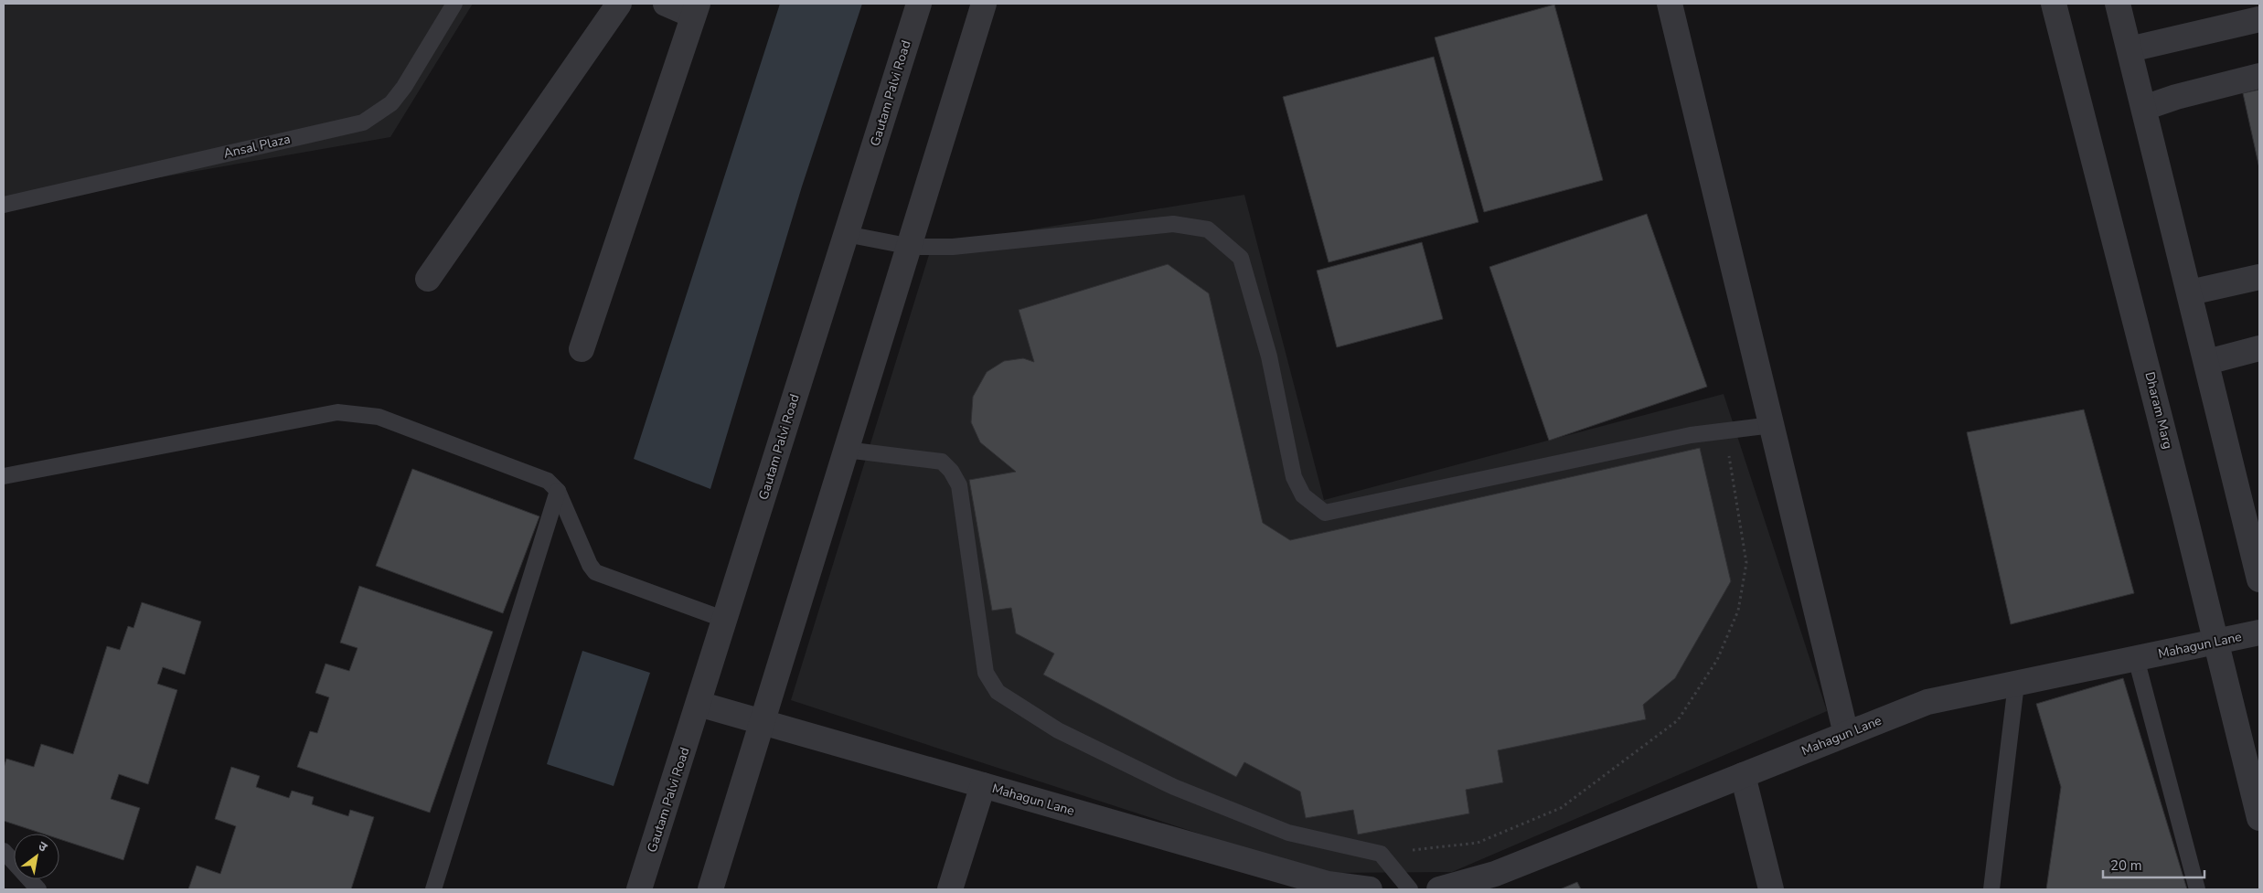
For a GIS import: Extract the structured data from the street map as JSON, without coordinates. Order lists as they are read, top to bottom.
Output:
{
  "streets": {
    "street": ["Gautam Palvi Road", "Dharam Marg", "Mahagun Lane"],
    "lane": ["Ansal Plaza"]
  },
  "crossings": [
    ["Gautam Palvi Road", "Mahagun Lane"],
    ["Dharam Marg", "Mahagun Lane"]
  ],
  "scale_bar": "20 m",
  "north": "top right"
}
